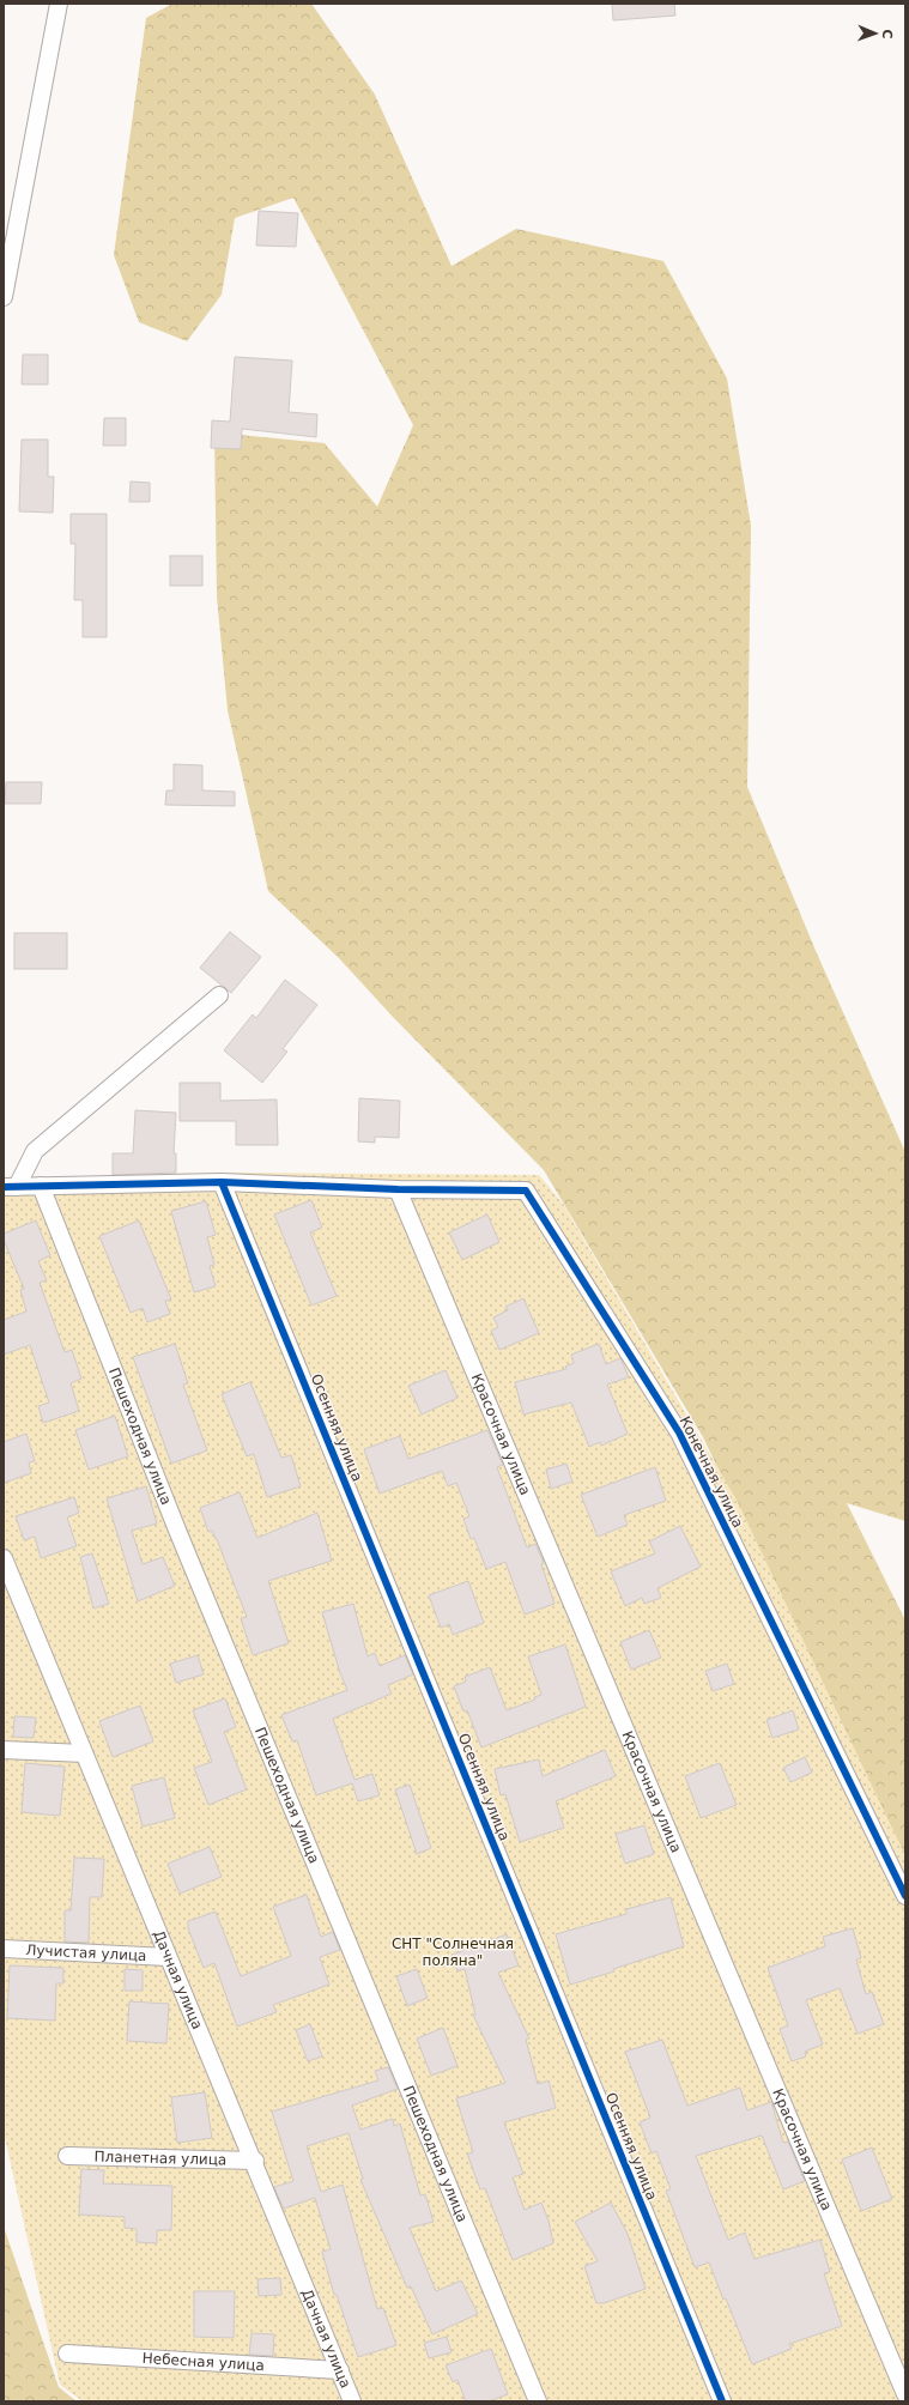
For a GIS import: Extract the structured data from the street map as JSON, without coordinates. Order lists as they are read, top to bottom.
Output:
{
  "streets": {
    "street": [
      "Осенняя улица",
      "Красочная улица",
      "Пешеходная улица",
      "Конечная улица",
      "Лучистая улица",
      "Дачная улица",
      "Планетная улица",
      "Небесная улица"
    ]
  },
  "crossings": [
    ["Красочная улица", "Конечная улица"],
    ["Лучистая улица", "Дачная улица"],
    ["Дачная улица", "Планетная улица"],
    ["Дачная улица", "Небесная улица"]
  ],
  "parks": ["СНТ \"Солнечная поляна\""],
  "north": "right"
}
